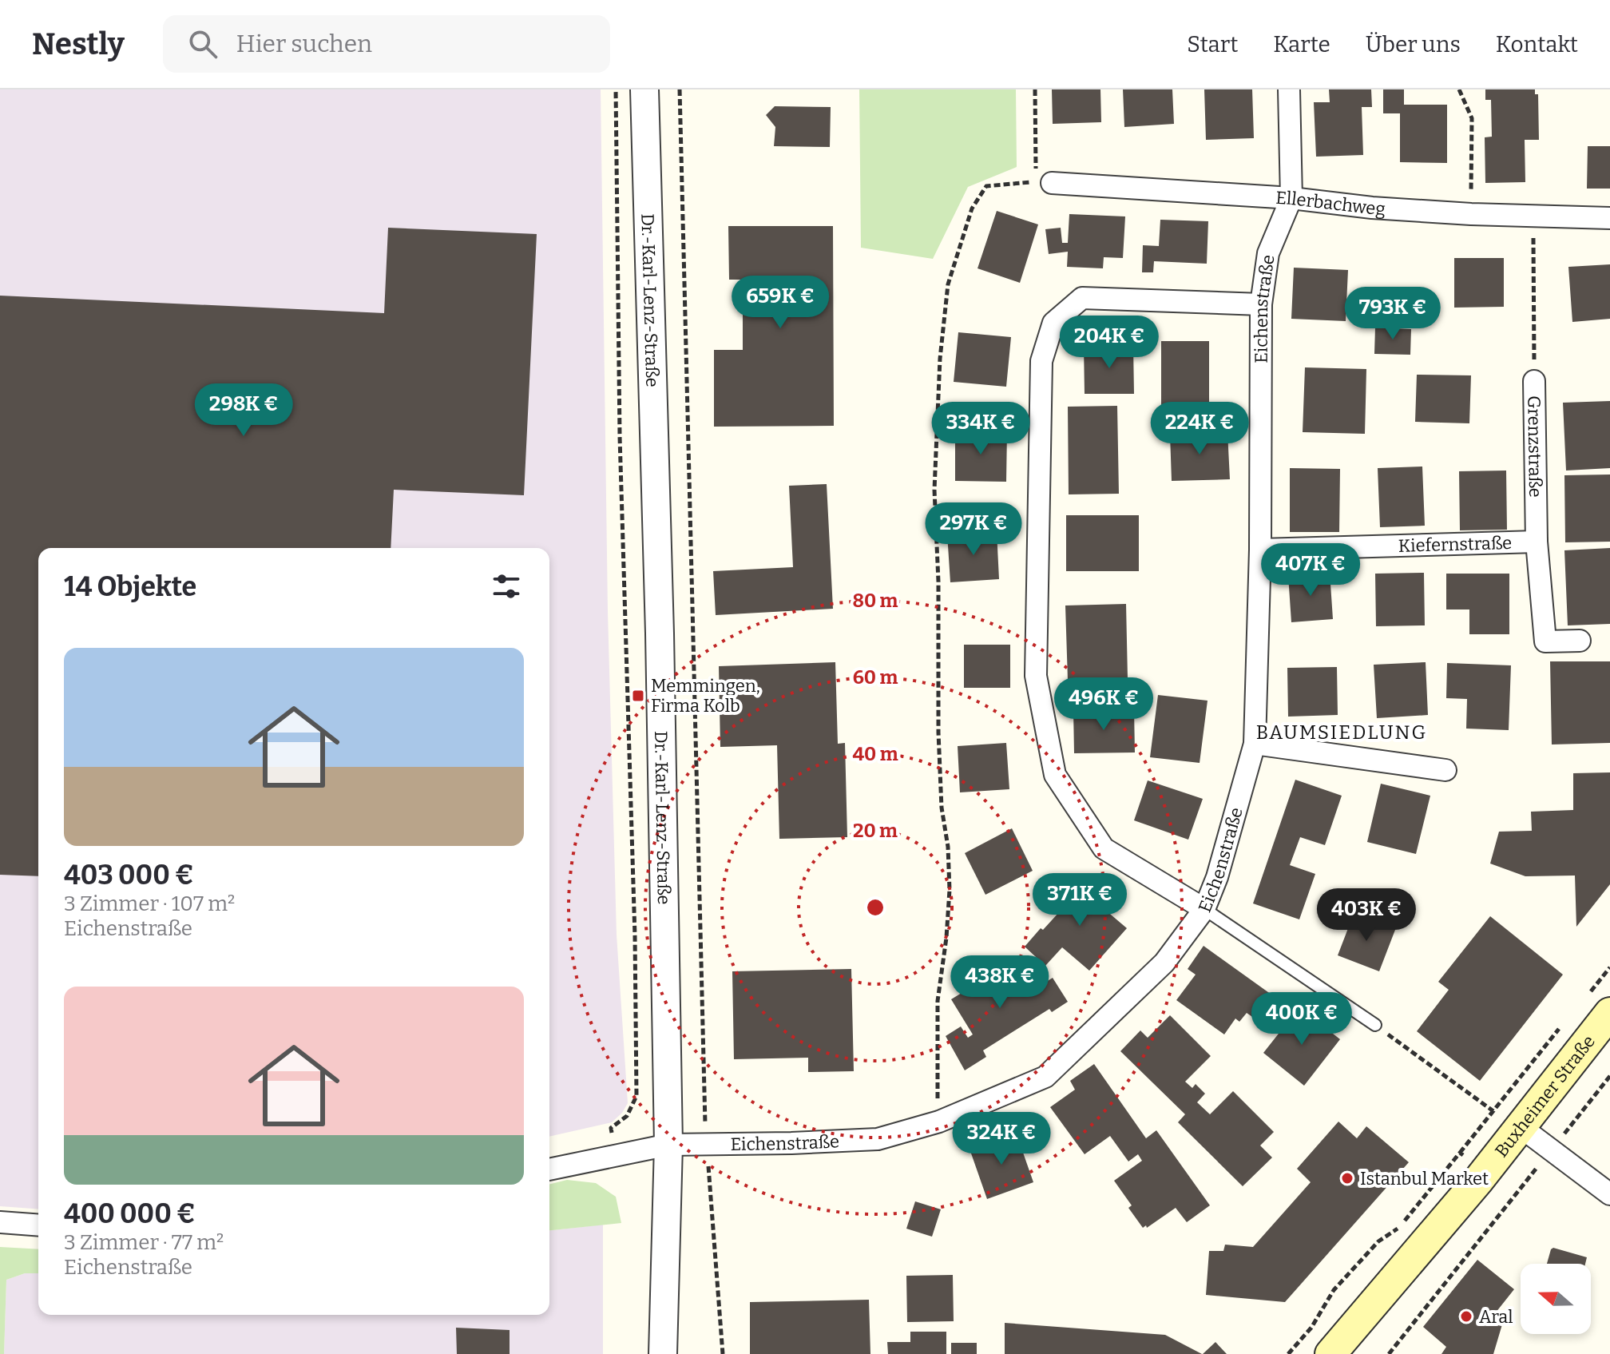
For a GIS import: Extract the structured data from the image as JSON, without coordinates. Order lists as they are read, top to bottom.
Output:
{
  "streets": {
    "main road": ["Buxheimer Straße"],
    "street": [
      "Ellerbachweg",
      "Dr.-Karl-Lenz-Straße",
      "Eichenstraße",
      "Grenzstraße",
      "Kiefernstraße"
    ]
  },
  "crossings": [
    ["Ellerbachweg", "Eichenstraße"],
    ["Ellerbachweg", "Grenzstraße"],
    ["Dr.-Karl-Lenz-Straße", "Eichenstraße"],
    ["Eichenstraße", "Kiefernstraße"],
    ["Grenzstraße", "Kiefernstraße"]
  ],
  "districts": ["BAUMSIEDLUNG"],
  "places": {
    "transit": ["Memmingen, Firma Kolb"],
    "other": ["Istanbul Market", "Aral"]
  },
  "north": "left",
  "page": {
    "header": "Nestly",
    "search": "Hier suchen",
    "nav": [
      "Start",
      "Karte",
      "Über uns",
      "Kontakt"
    ],
    "price": [
      "659K €",
      "793K €",
      "204K €",
      "298K €",
      "334K €",
      "224K €",
      "297K €",
      "407K €",
      "496K €",
      "371K €",
      "403K €",
      "438K €",
      "400K €",
      "324K €"
    ],
    "heading": "14 Objekte",
    "list": [
      {
        "name": "403 000 €",
        "note": "3 Zimmer · 107 m² · Eichenstraße"
      },
      {
        "name": "400 000 €",
        "note": "3 Zimmer · 77 m² · Eichenstraße"
      }
    ]
  },
  "rings": [
    "80 m",
    "60 m",
    "40 m",
    "20 m"
  ]
}
